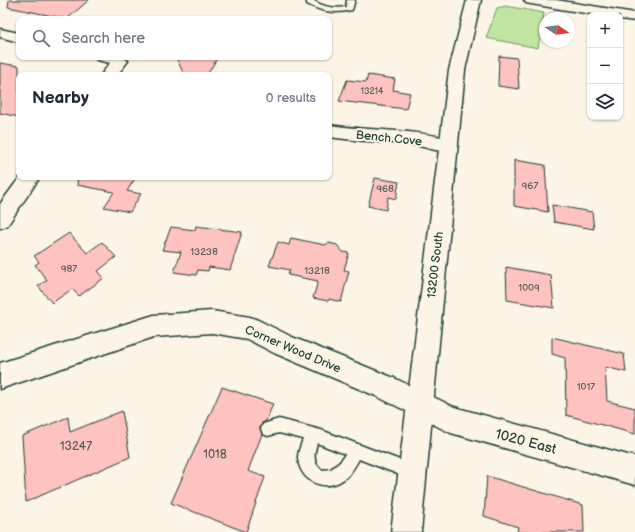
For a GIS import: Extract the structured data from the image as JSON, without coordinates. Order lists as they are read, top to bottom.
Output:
{
  "streets": {
    "street": [
      "Bench Cove",
      "13200 South",
      "Corner Wood Drive",
      "1020 East"
    ]
  },
  "crossings": [
    ["Bench Cove", "13200 South"],
    ["13200 South", "Corner Wood Drive"],
    ["13200 South", "1020 East"],
    ["Corner Wood Drive", "1020 East"]
  ],
  "house_numbers": [
    "13214",
    "967",
    "968",
    "13238",
    "987",
    "13218",
    "1009",
    "1017",
    "13247",
    "1018"
  ],
  "north": "right",
  "page": {
    "map_buttons": ["+", "−"],
    "search": "Search here",
    "heading": ["Nearby", "0 results"]
  }
}
